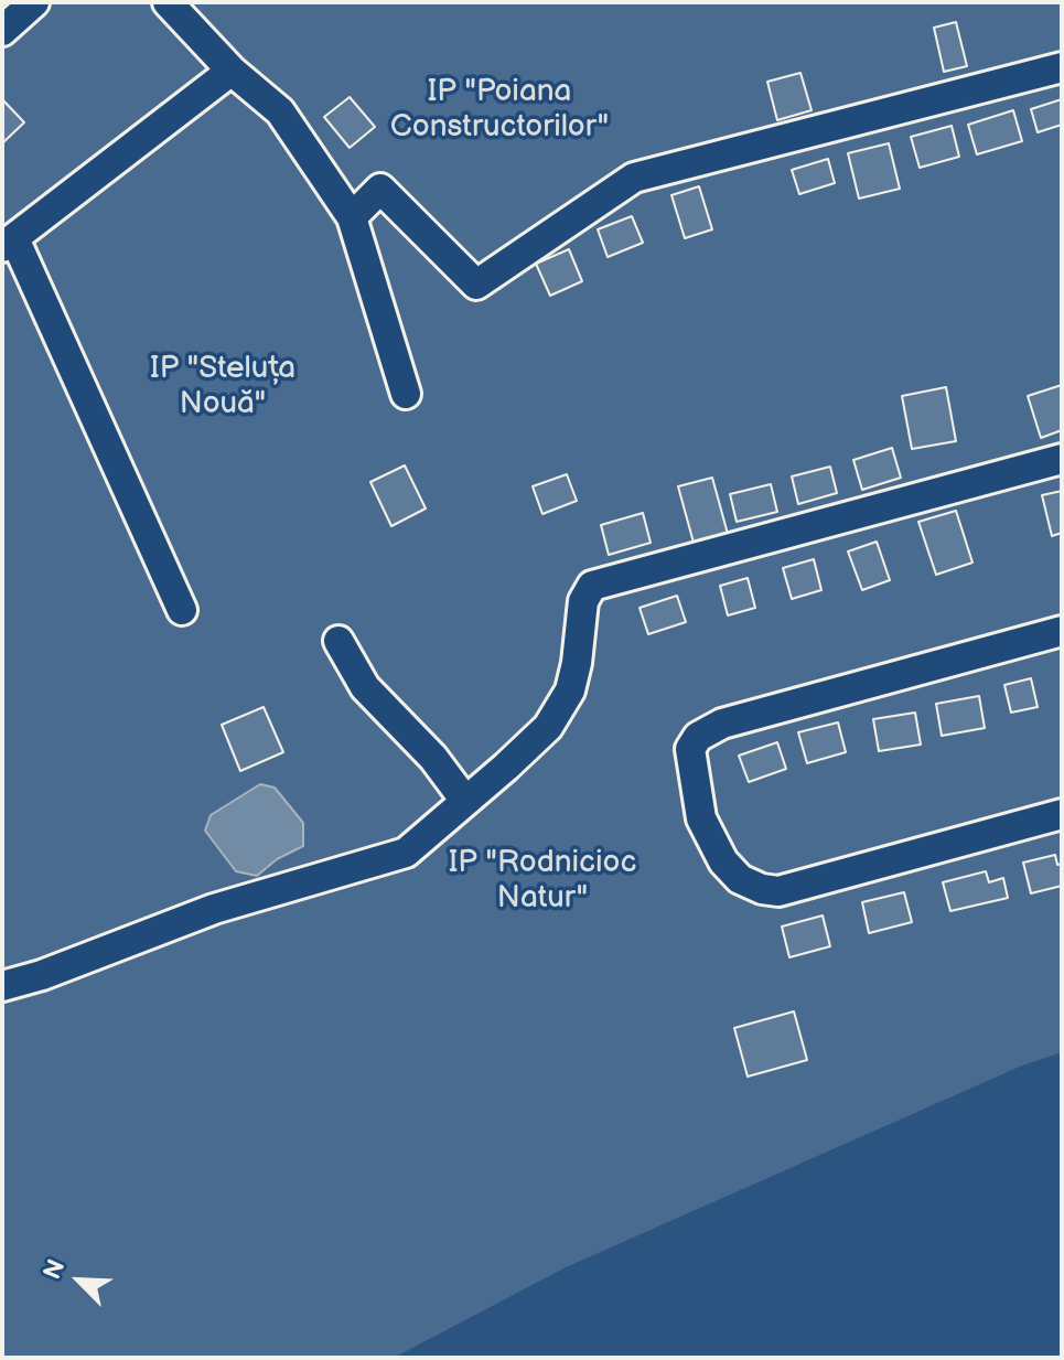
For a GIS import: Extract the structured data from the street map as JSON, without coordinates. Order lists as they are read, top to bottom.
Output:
{
  "parks": ["IP \"Poiana Constructorilor\"", "IP \"Steluța Nouă\"", "IP \"Rodnicioc Natur\""],
  "north": "top left"
}
